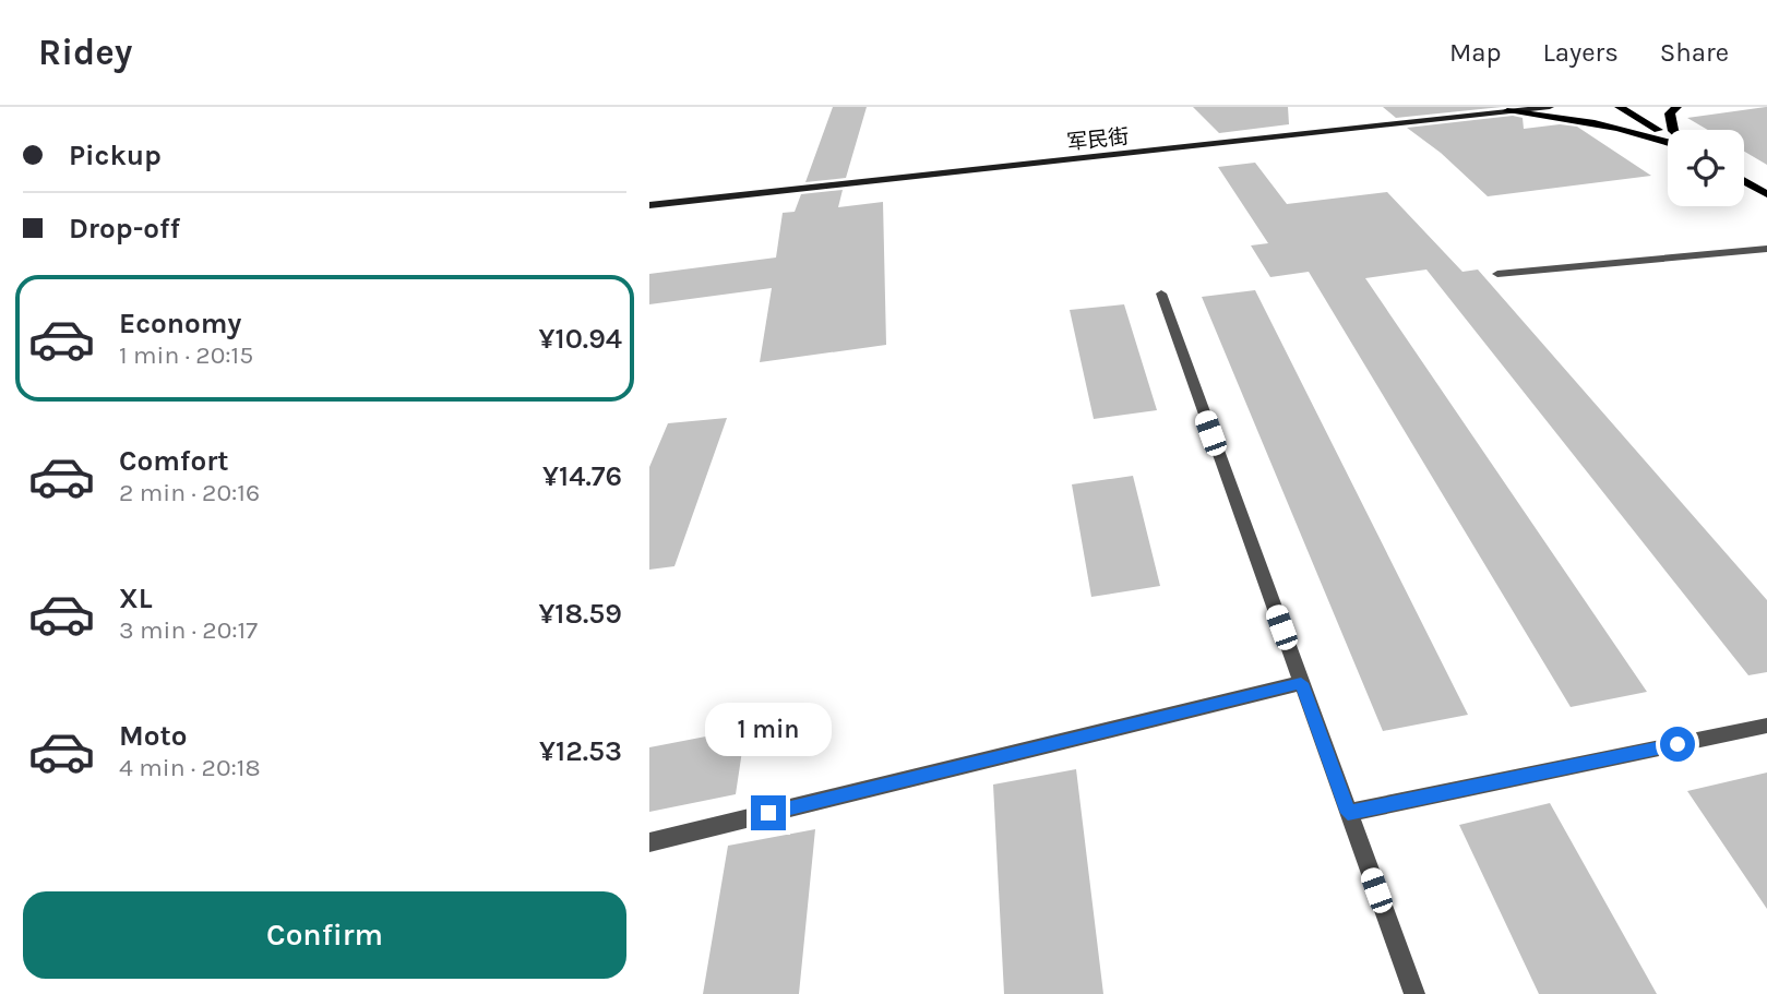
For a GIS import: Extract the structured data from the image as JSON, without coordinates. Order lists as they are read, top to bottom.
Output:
{
  "streets": {
    "main road": ["军民街"]
  },
  "page": {
    "header": "Ridey",
    "nav": ["Map", "Layers", "Share"],
    "banner": ["Pickup", "Drop-off"],
    "list": [
      {
        "name": "Economy",
        "note": "1 min · 20:15",
        "value": "¥10.94"
      },
      {
        "name": "Comfort",
        "note": "2 min · 20:16",
        "value": "¥14.76"
      },
      {
        "name": "XL",
        "note": "3 min · 20:17",
        "value": "¥18.59"
      },
      {
        "name": "Moto",
        "note": "4 min · 20:18",
        "value": "¥12.53"
      }
    ],
    "bubble": "1 min",
    "buttons": "Confirm"
  }
}
